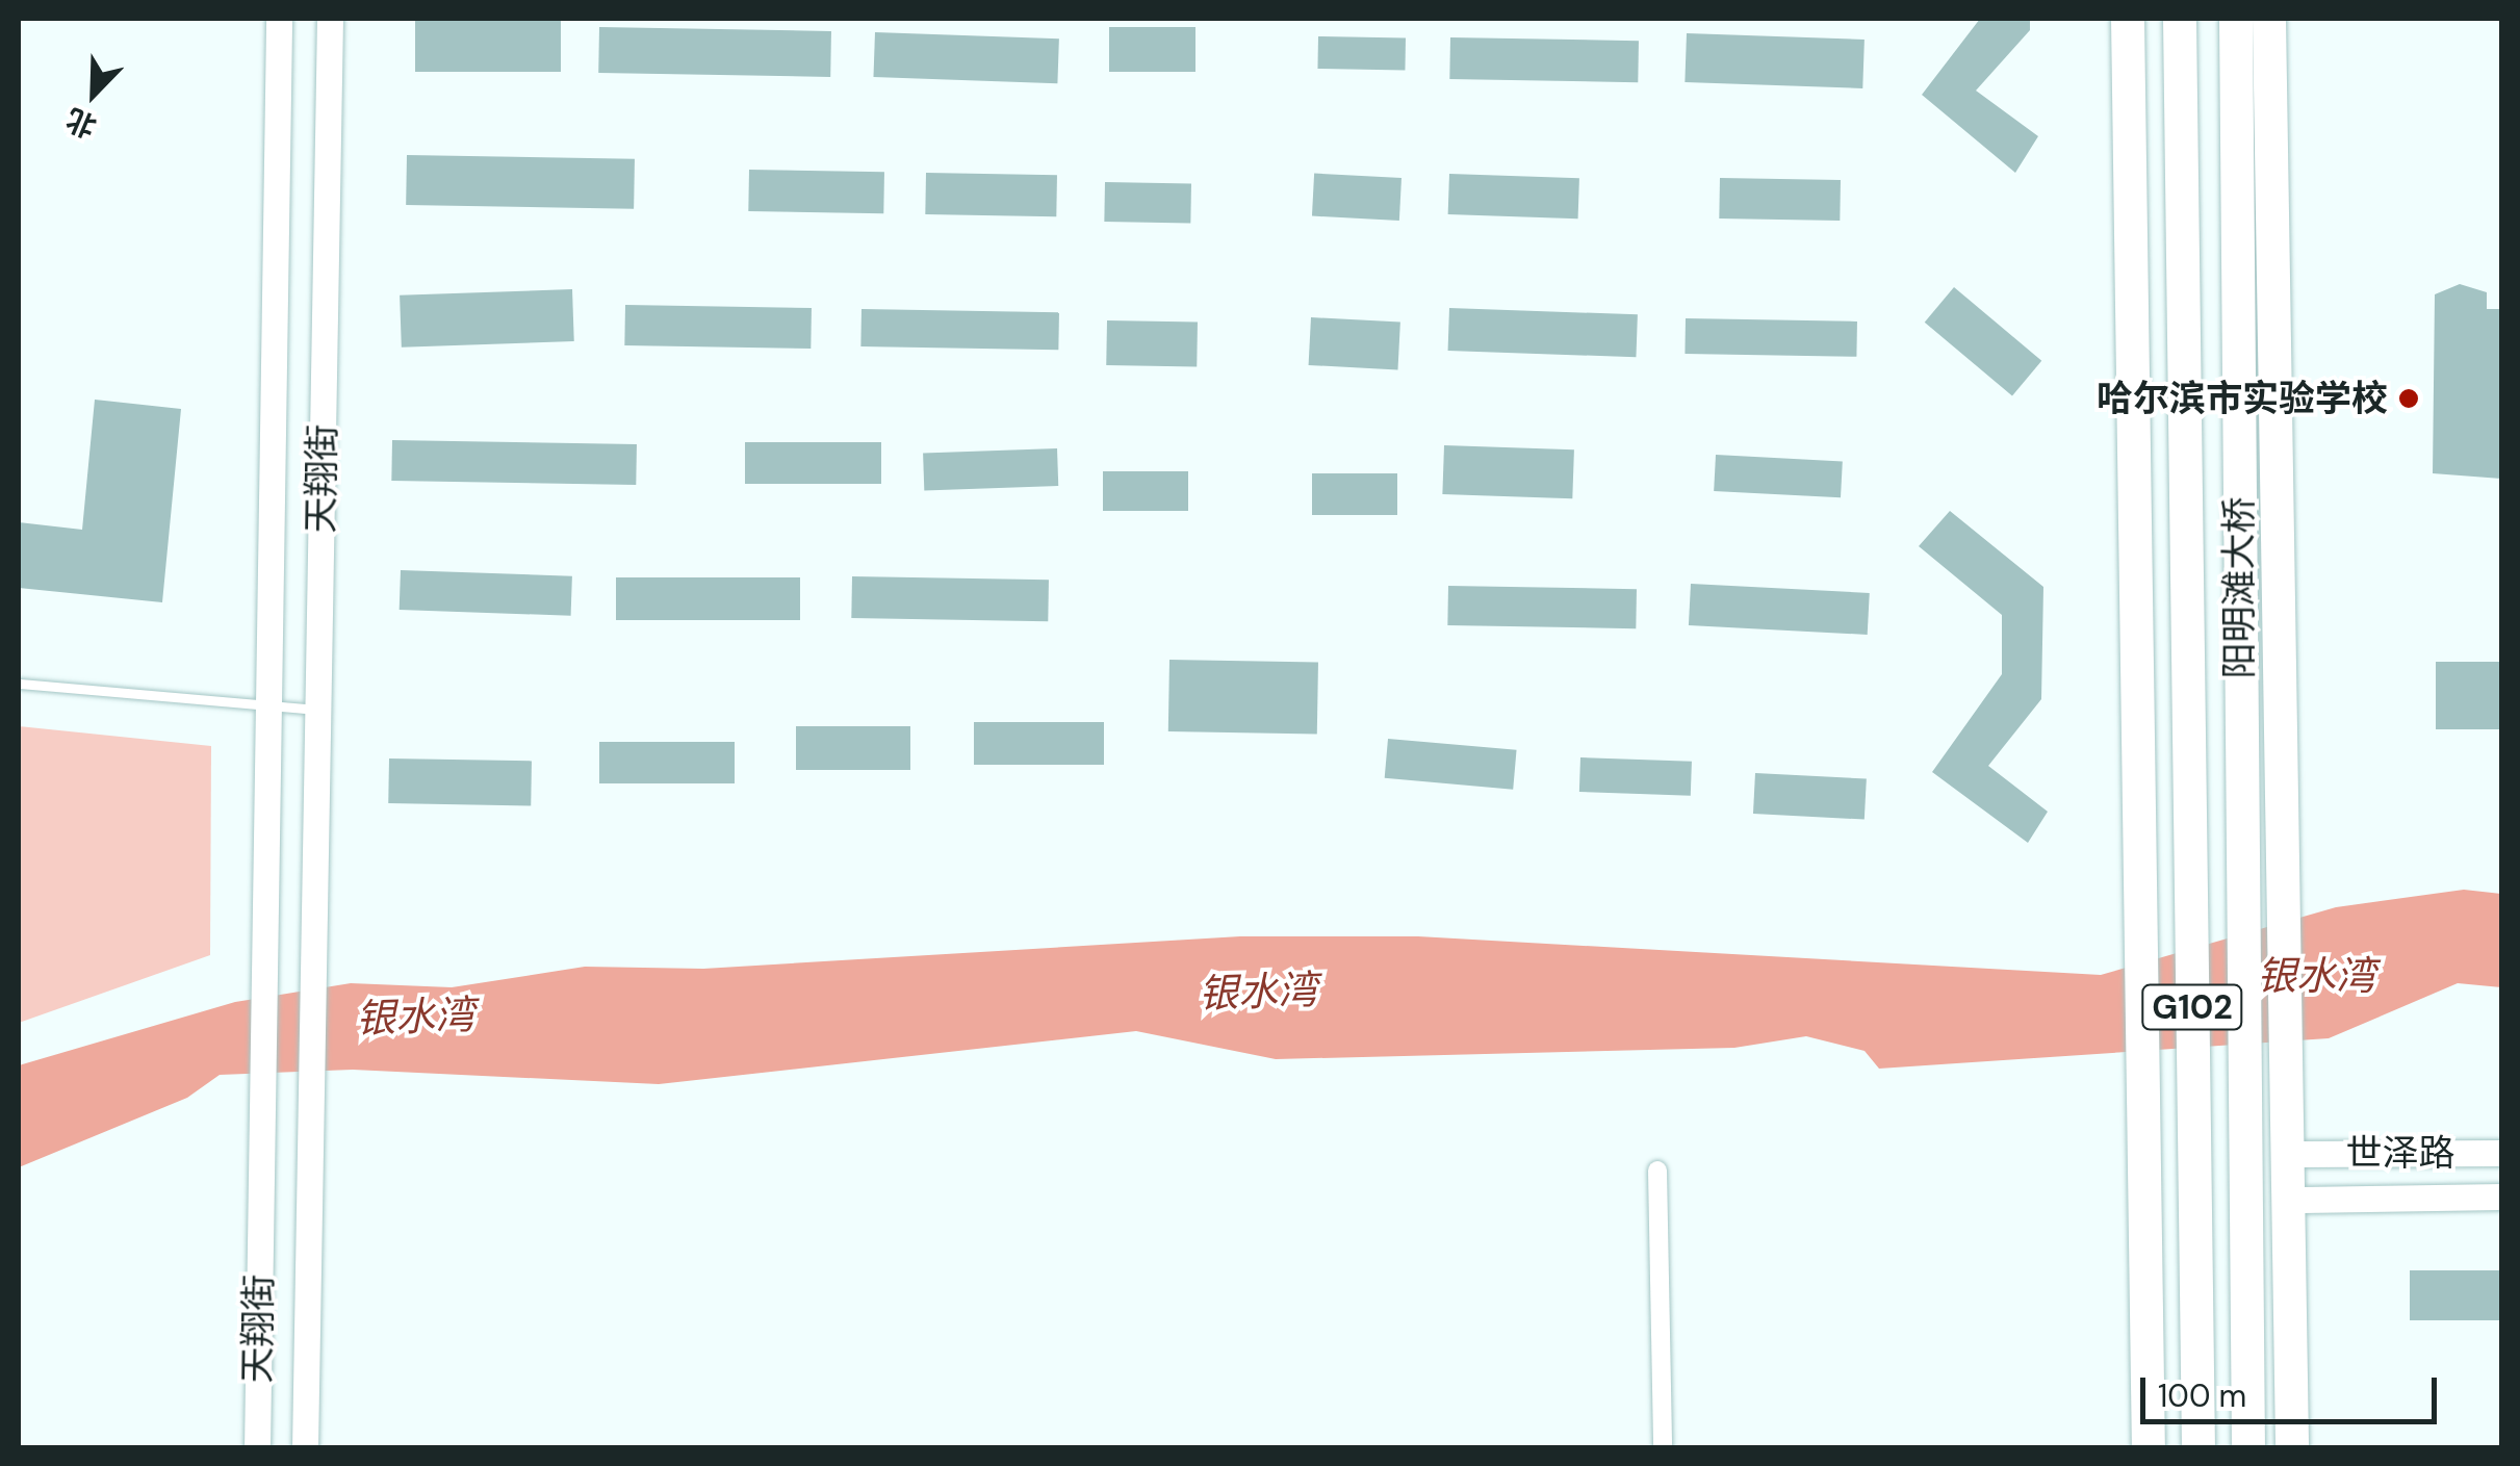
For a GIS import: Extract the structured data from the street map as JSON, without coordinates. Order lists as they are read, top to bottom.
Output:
{
  "streets": {
    "highway": ["阳明滩大桥", "G102"],
    "main road": ["天翔街", "世泽路"]
  },
  "water": ["银水湾"],
  "places": ["哈尔滨市实验学校"],
  "scale_bar": "100 m",
  "north": "bottom left"
}
